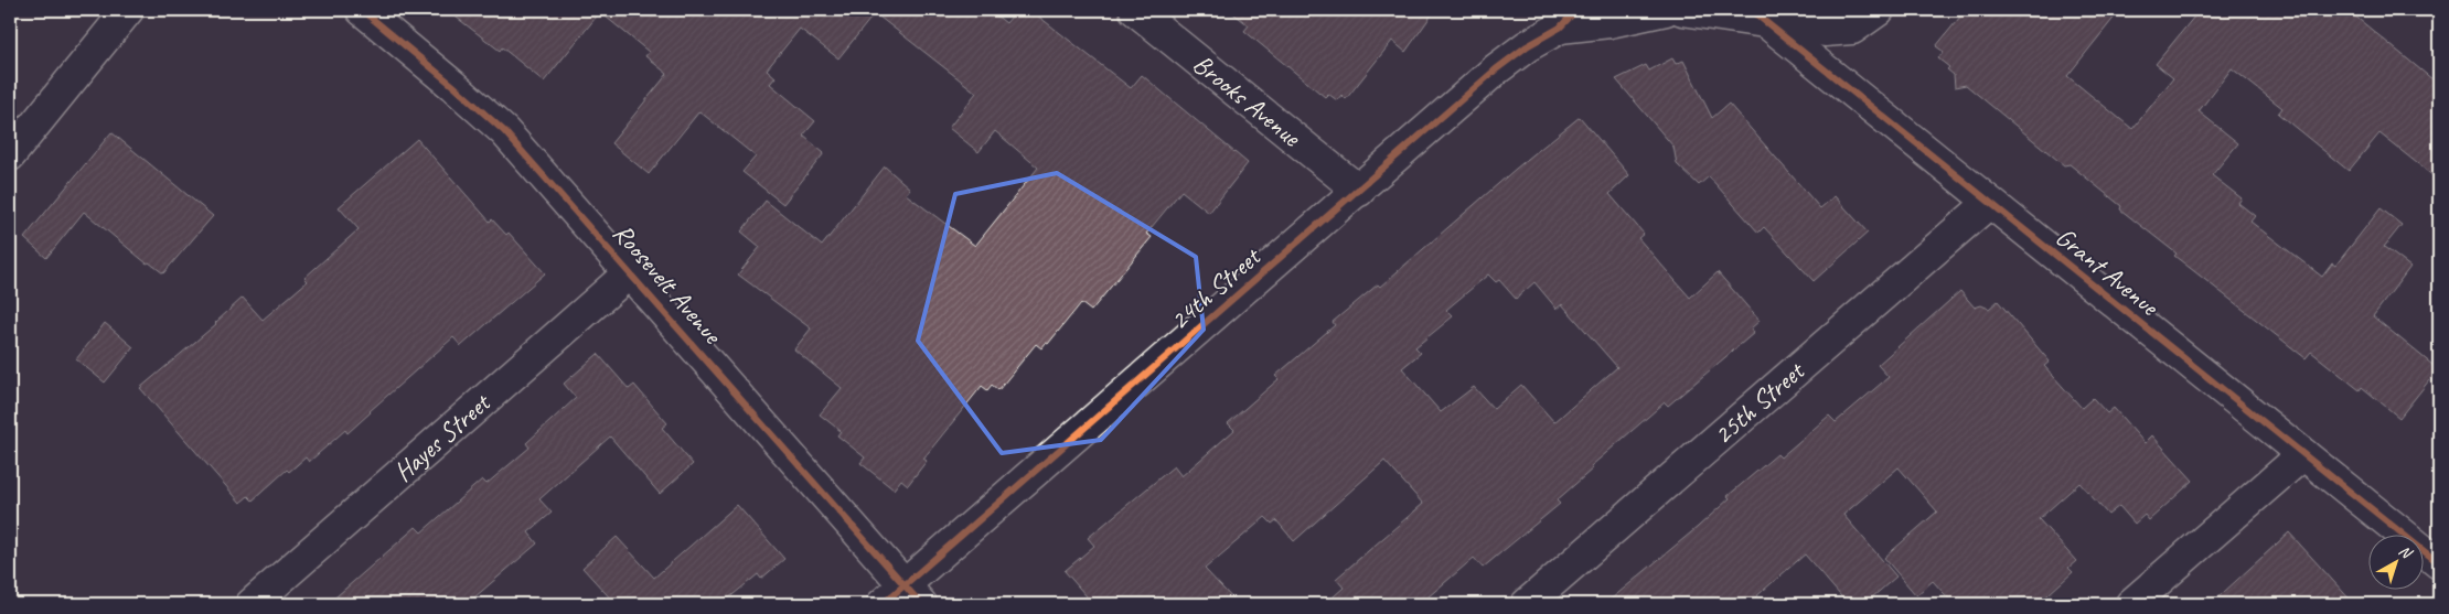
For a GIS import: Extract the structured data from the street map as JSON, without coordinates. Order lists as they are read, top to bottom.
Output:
{
  "streets": {
    "street": [
      "Brooks Avenue",
      "Grant Avenue",
      "Roosevelt Avenue",
      "24th Street",
      "25th Street",
      "Hayes Street"
    ]
  },
  "crossings": [
    ["Brooks Avenue", "24th Street"],
    ["Grant Avenue", "25th Street"],
    ["Roosevelt Avenue", "24th Street"],
    ["Roosevelt Avenue", "Hayes Street"]
  ],
  "north": "top right"
}
